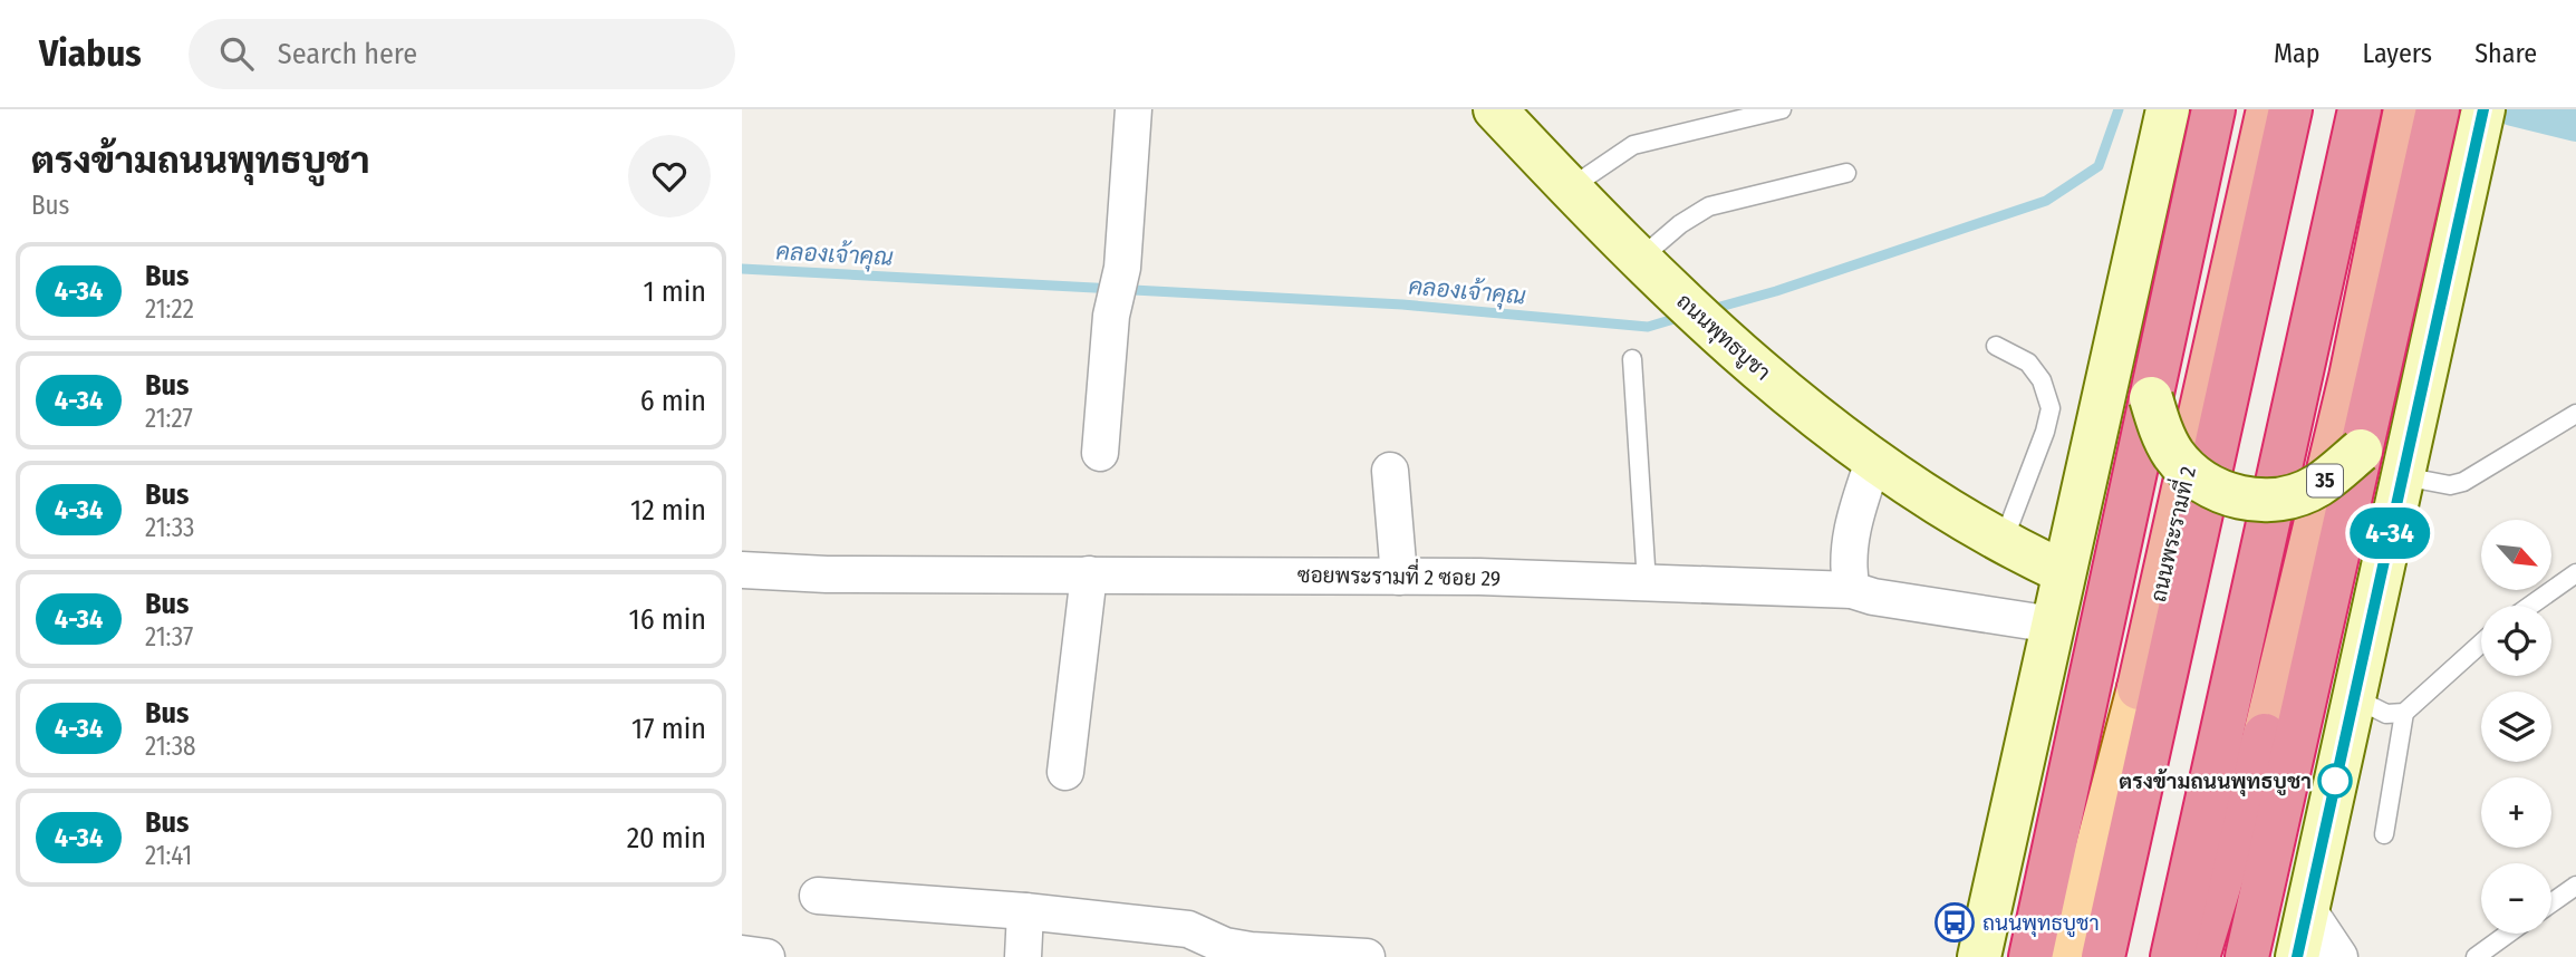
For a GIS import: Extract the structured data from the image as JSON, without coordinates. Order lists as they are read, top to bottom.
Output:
{
  "streets": {
    "highway": ["35", "ถนนพระรามที่ 2"],
    "main road": ["ถนนพุทธบูชา"],
    "street": ["ซอยพระรามที่ 2 ซอย 29"]
  },
  "water": ["คลองเจ้าคุณ"],
  "places": {
    "other": ["ตรงข้ามถนนพุทธบูชา"],
    "bus stop": ["ถนนพุทธบูชา"]
  },
  "lines": ["bus line 4-34"],
  "north": "bottom right",
  "page": {
    "header": "Viabus",
    "search": "Search here",
    "nav": ["Map", "Layers", "Share"],
    "heading": ["ตรงข้ามถนนพุทธบูชา", "Bus"],
    "on_map": "4-34",
    "list": [
      {
        "mark": "4-34",
        "name": "Bus",
        "note": "21:22",
        "value": "1 min"
      },
      {
        "mark": "4-34",
        "name": "Bus",
        "note": "21:27",
        "value": "6 min"
      },
      {
        "mark": "4-34",
        "name": "Bus",
        "note": "21:33",
        "value": "12 min"
      },
      {
        "mark": "4-34",
        "name": "Bus",
        "note": "21:37",
        "value": "16 min"
      },
      {
        "mark": "4-34",
        "name": "Bus",
        "note": "21:38",
        "value": "17 min"
      },
      {
        "mark": "4-34",
        "name": "Bus",
        "note": "21:41",
        "value": "20 min"
      }
    ],
    "map_buttons": ["+", "−"]
  }
}
